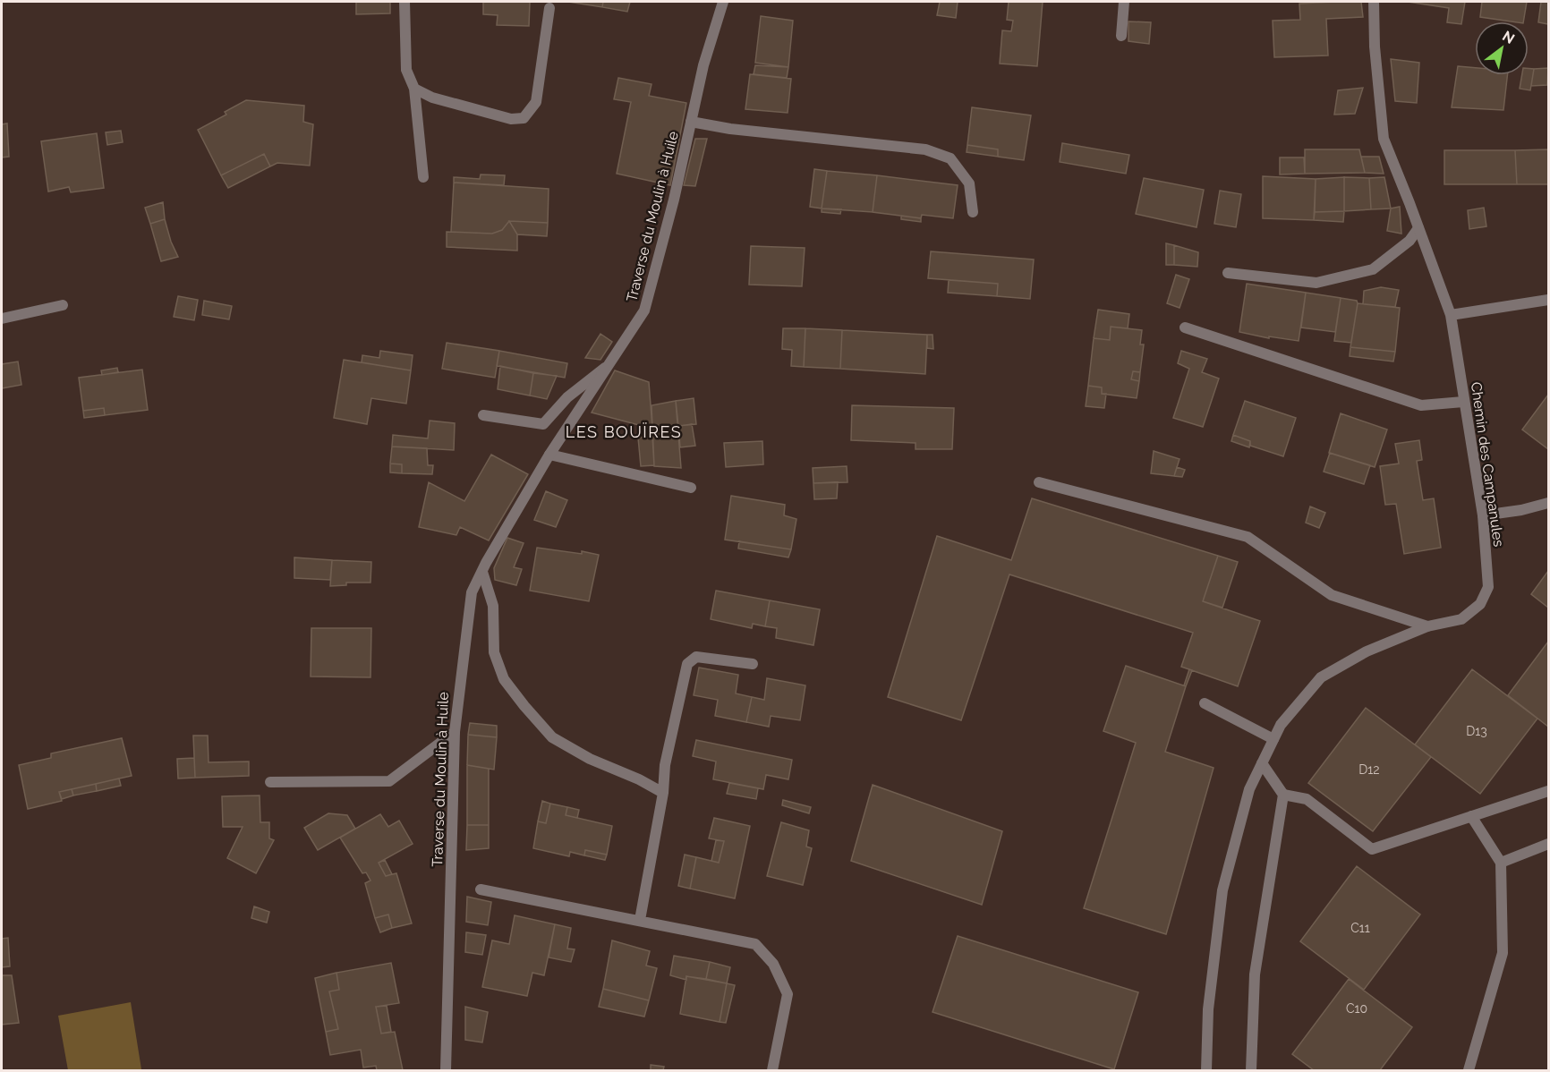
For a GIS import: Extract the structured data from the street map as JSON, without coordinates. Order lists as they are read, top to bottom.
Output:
{
  "streets": {
    "street": ["Traverse du Moulin à Huile", "Chemin des Campanules"]
  },
  "districts": ["LES BOUÏRES"],
  "house_numbers": [
    "D13",
    "D12",
    "C11",
    "C10"
  ],
  "north": "top right"
}
